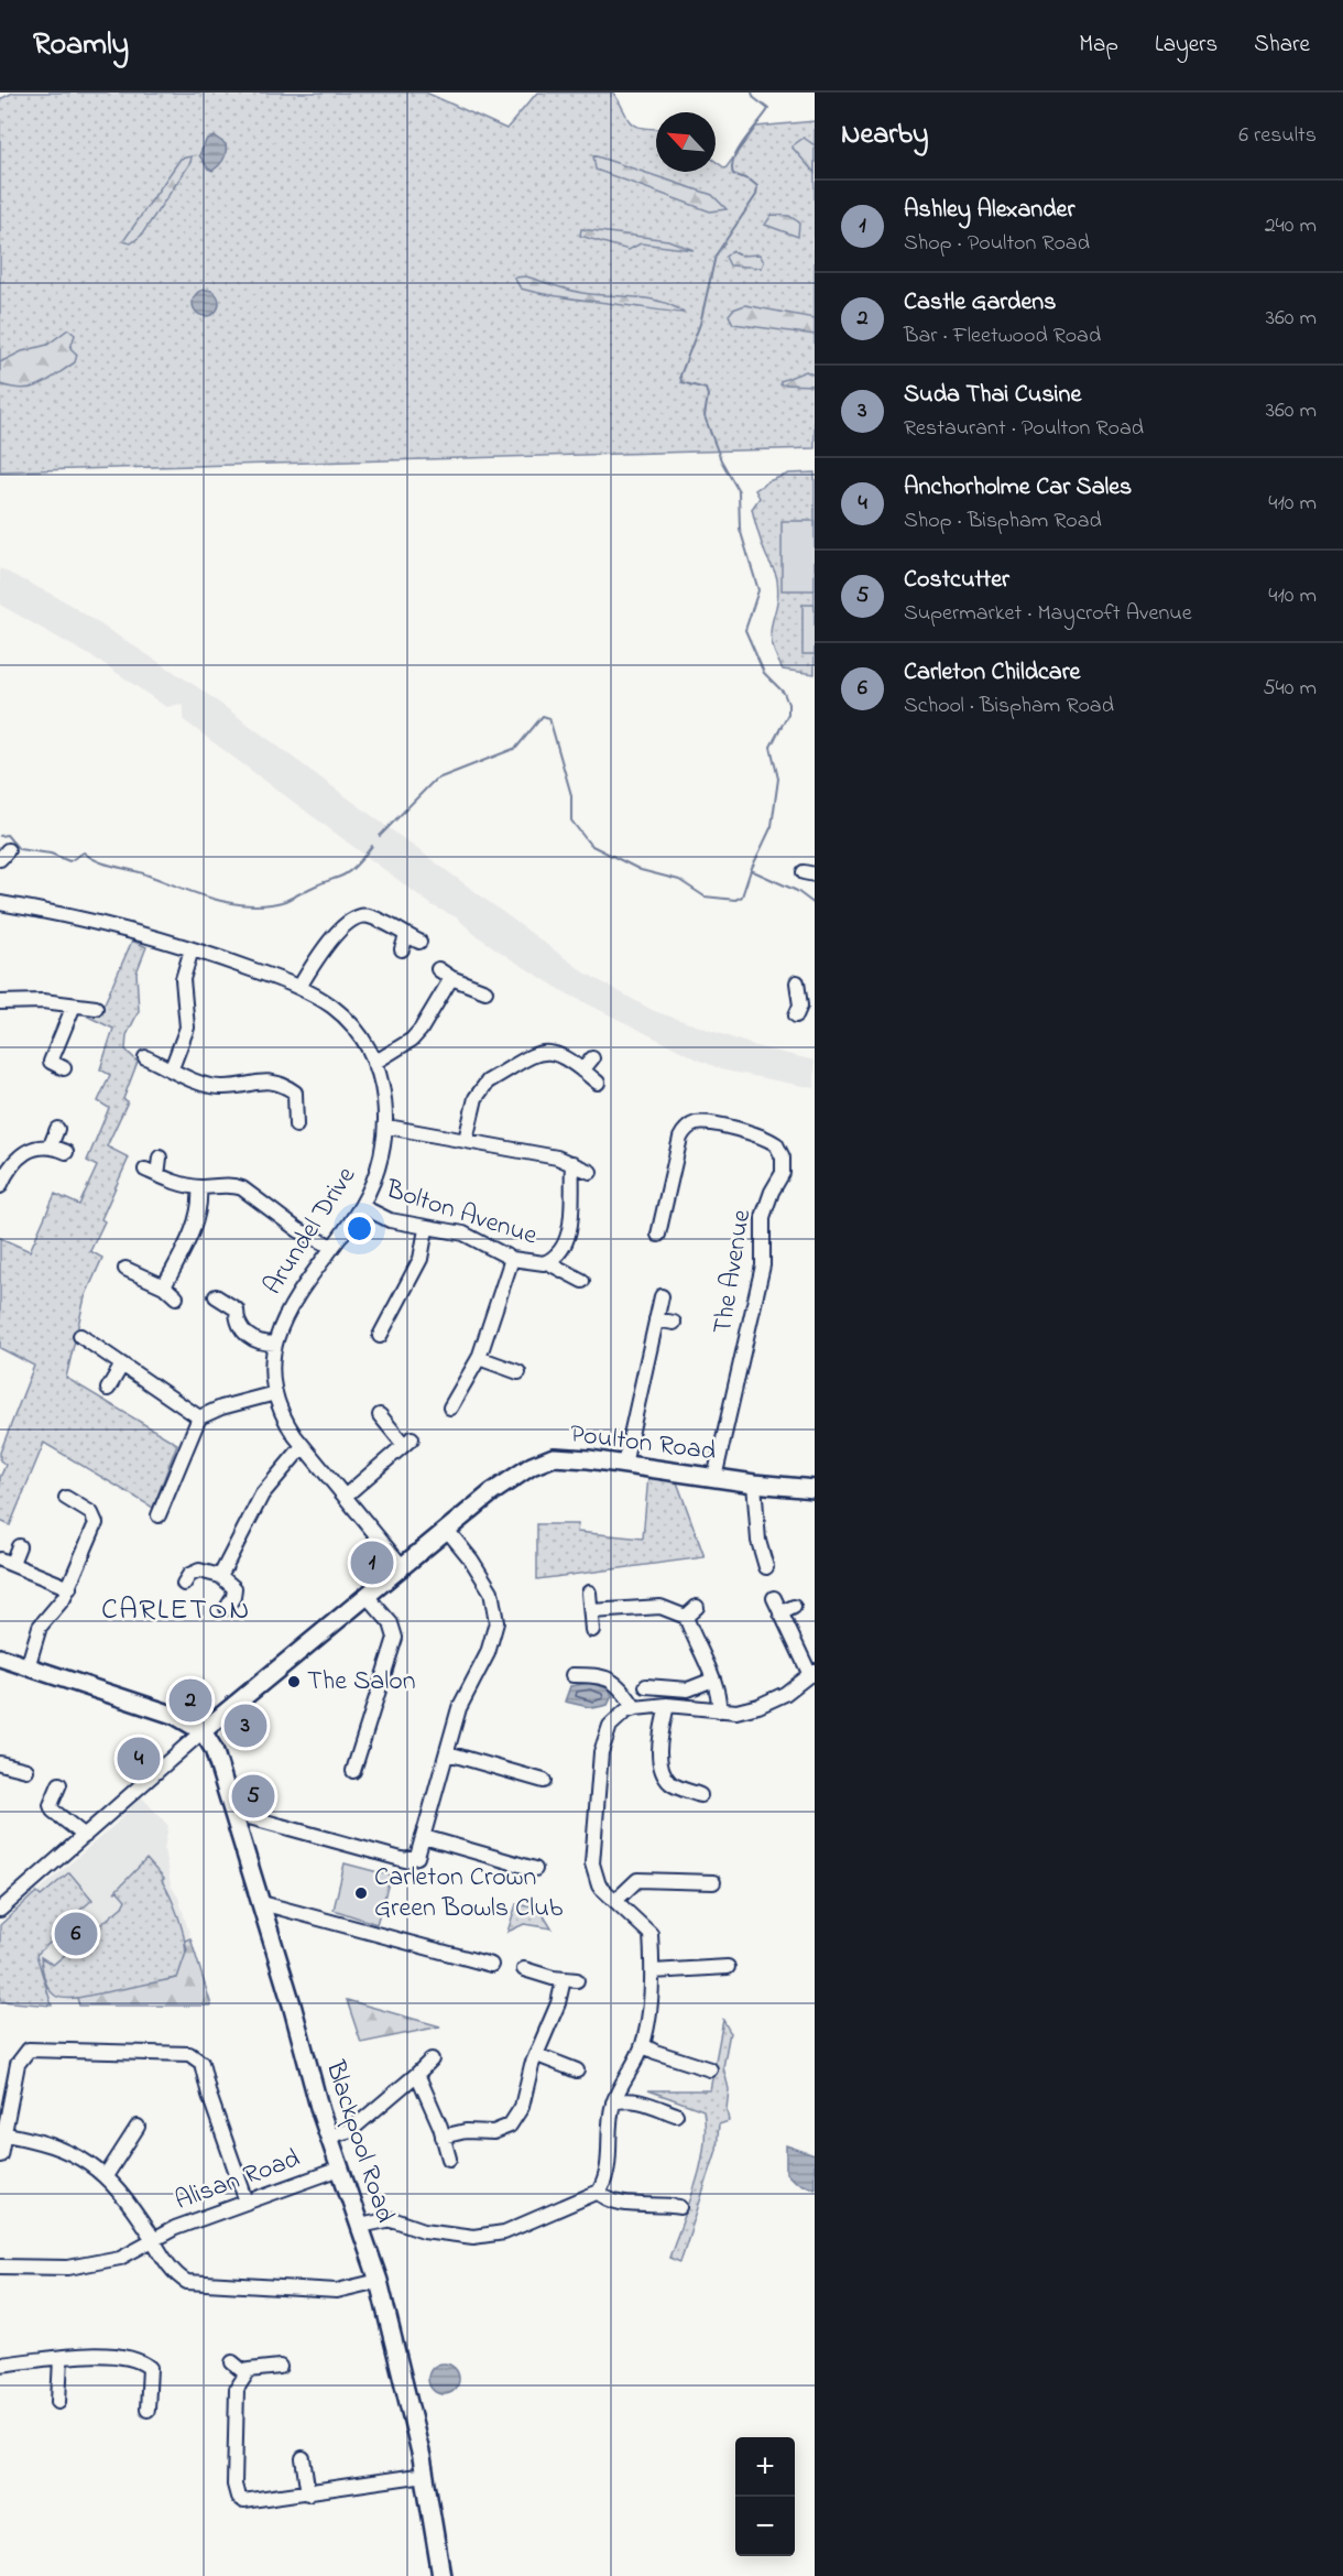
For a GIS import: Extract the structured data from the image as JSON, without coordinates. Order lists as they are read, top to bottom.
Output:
{
  "streets": {
    "main road": ["Poulton Road", "Blackpool Road"],
    "street": [
      "Bolton Avenue",
      "Arundel Drive",
      "The Avenue",
      "Alisan Road"
    ]
  },
  "crossings": [
    ["Bolton Avenue", "Arundel Drive"],
    ["Arundel Drive", "Poulton Road"],
    ["The Avenue", "Poulton Road"],
    ["Poulton Road", "Blackpool Road"],
    ["Blackpool Road", "Alisan Road"]
  ],
  "districts": ["CARLETON"],
  "places": ["The Salon", "Carleton Crown Green Bowls Club"],
  "north": "top left",
  "page": {
    "header": "Roamly",
    "nav": ["Map", "Layers", "Share"],
    "heading": ["Nearby", "6 results"],
    "list": [
      {
        "mark": "1",
        "name": "Ashley Alexander",
        "note": "Shop · Poulton Road",
        "value": "240 m"
      },
      {
        "mark": "2",
        "name": "Castle Gardens",
        "note": "Bar · Fleetwood Road",
        "value": "360 m"
      },
      {
        "mark": "3",
        "name": "Suda Thai Cusine",
        "note": "Restaurant · Poulton Road",
        "value": "360 m"
      },
      {
        "mark": "4",
        "name": "Anchorholme Car Sales",
        "note": "Shop · Bispham Road",
        "value": "410 m"
      },
      {
        "mark": "5",
        "name": "Costcutter",
        "note": "Supermarket · Maycroft Avenue",
        "value": "410 m"
      },
      {
        "mark": "6",
        "name": "Carleton Childcare",
        "note": "School · Bispham Road",
        "value": "540 m"
      }
    ],
    "pins": [
      "1",
      "2",
      "3",
      "4",
      "5",
      "6"
    ],
    "map_buttons": ["+", "−"]
  }
}
